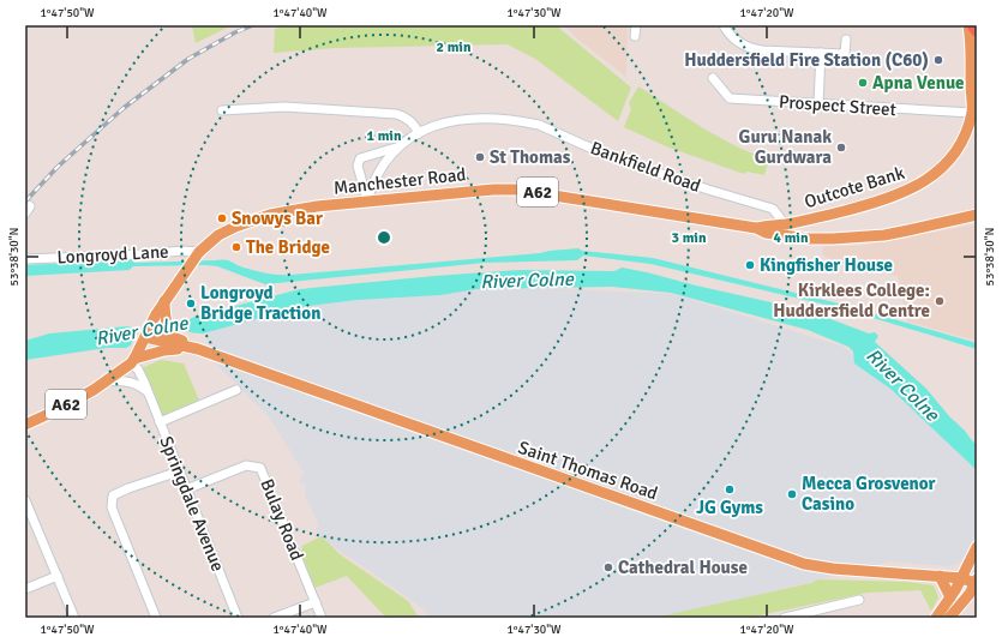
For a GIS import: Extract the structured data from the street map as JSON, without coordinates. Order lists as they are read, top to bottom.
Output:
{
  "streets": {
    "main road": [
      "Manchester Road",
      "Outcote Bank",
      "A62",
      "Saint Thomas Road"
    ],
    "street": [
      "Prospect Street",
      "Bankfield Road",
      "Longroyd Lane",
      "Springdale Avenue",
      "Bulay Road"
    ]
  },
  "crossings": [
    ["Prospect Street", "Outcote Bank"],
    ["Bankfield Road", "Manchester Road"],
    ["Bankfield Road", "Outcote Bank"],
    ["Bankfield Road", "A62"],
    ["Manchester Road", "Outcote Bank"],
    ["Manchester Road", "A62"],
    ["Manchester Road", "Longroyd Lane"],
    ["Manchester Road", "Saint Thomas Road"],
    ["Manchester Road", "Springdale Avenue"],
    ["Outcote Bank", "A62"],
    ["Springdale Avenue", "Bulay Road"]
  ],
  "water": ["River Colne"],
  "places": [
    "Huddersfield Fire Station (C60)",
    "Apna Venue",
    "Guru Nanak Gurdwara",
    "St Thomas",
    "Snowys Bar",
    "The Bridge",
    "Kingfisher House",
    "Kirklees College: Huddersfield Centre",
    "Longroyd Bridge Traction",
    "JG Gyms",
    "Mecca Grosvenor Casino",
    "Cathedral House"
  ],
  "coordinates": [
    "1°47'50\"W",
    "1°47'40\"W",
    "1°47'30\"W",
    "1°47'20\"W",
    "53°38'30\"N"
  ],
  "rings": [
    "2 min",
    "1 min",
    "3 min",
    "4 min"
  ]
}
